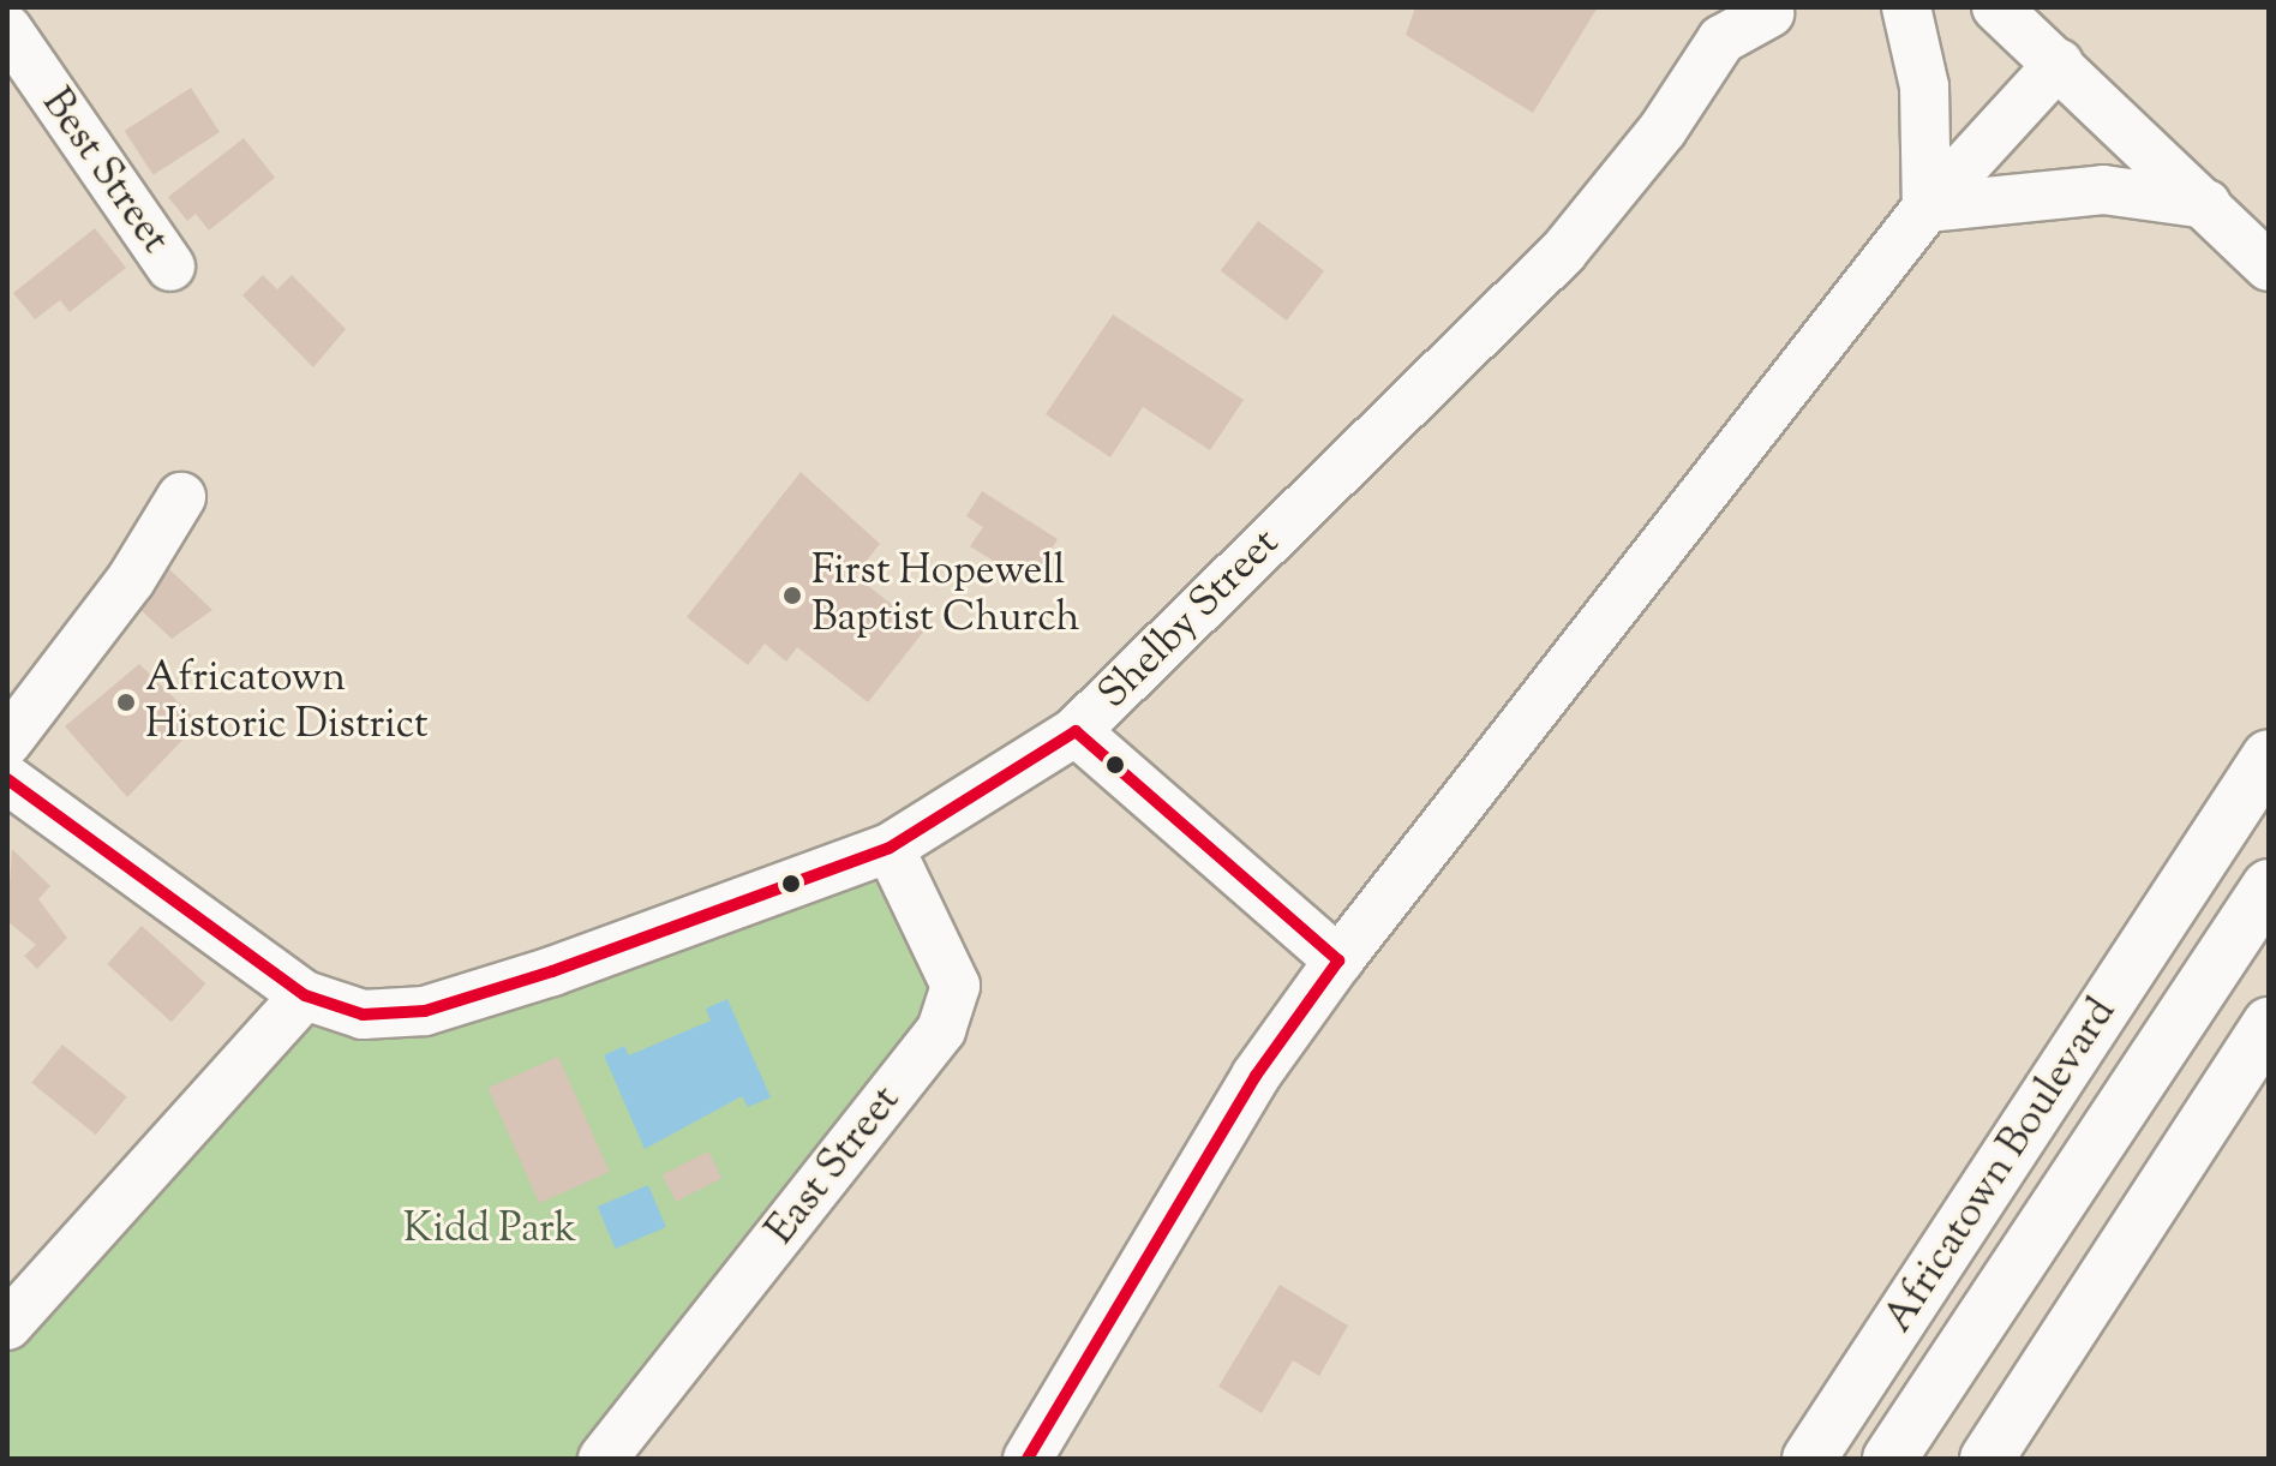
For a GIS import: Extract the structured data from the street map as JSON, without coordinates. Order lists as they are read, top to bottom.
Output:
{
  "streets": {
    "main road": ["Africatown Boulevard"],
    "street": ["Best Street", "Shelby Street", "East Street"]
  },
  "crossings": [
    ["Shelby Street", "East Street"]
  ],
  "parks": ["Kidd Park"],
  "places": ["First Hopewell Baptist Church", "Africatown Historic District"]
}
